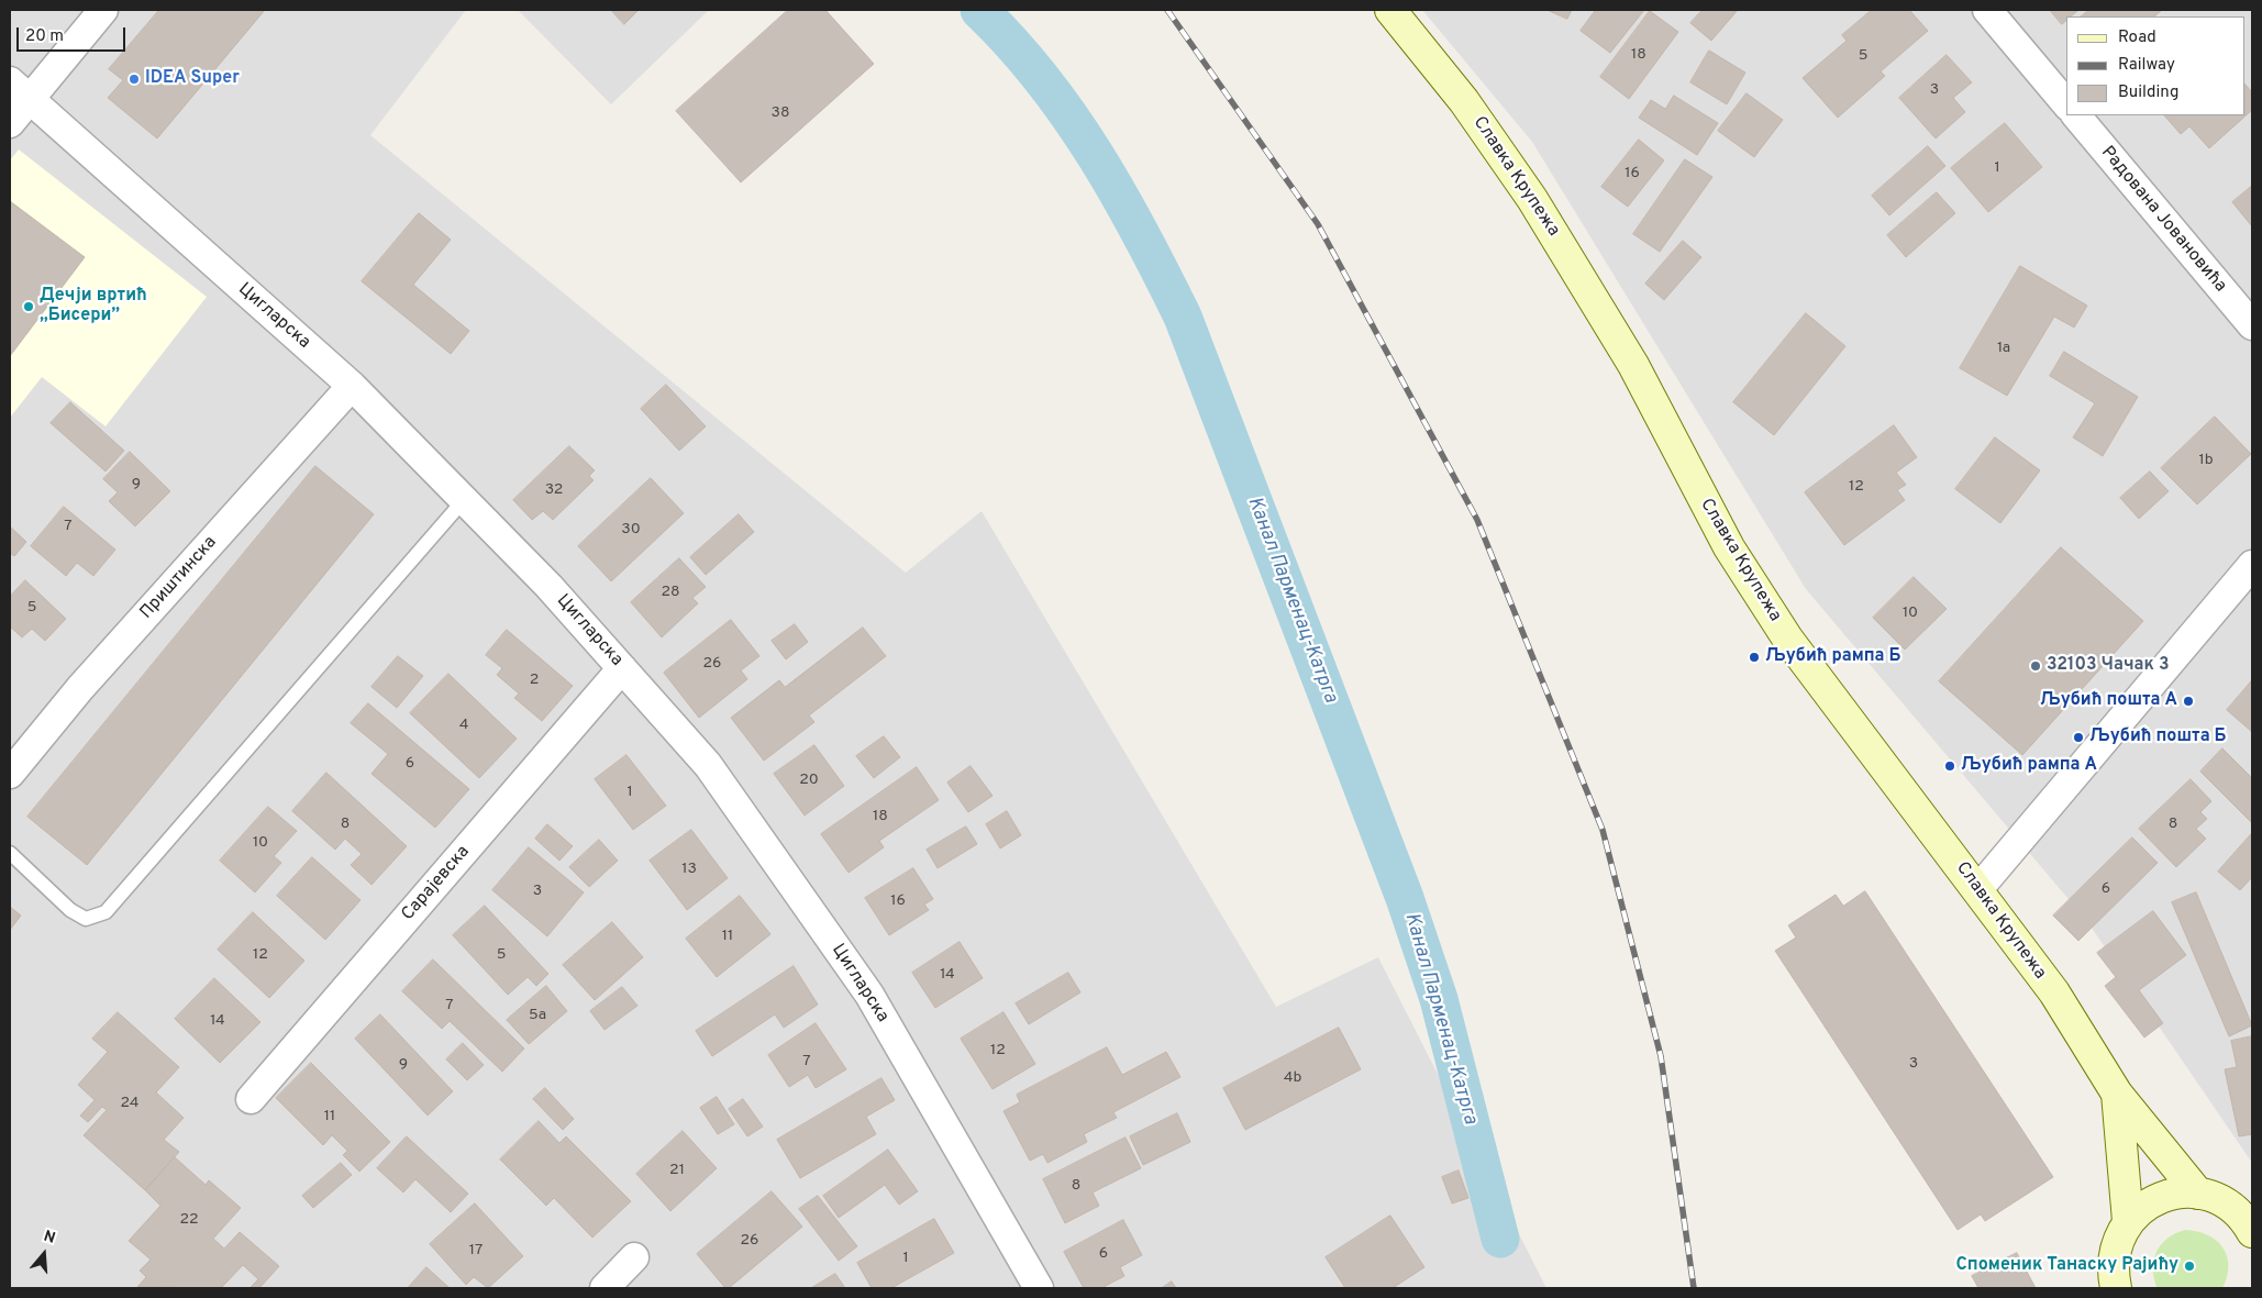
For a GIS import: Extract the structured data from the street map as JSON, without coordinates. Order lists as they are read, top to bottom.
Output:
{
  "streets": {
    "main road": ["Славка Крупежа"],
    "street": [
      "Радована Јовановића",
      "Цигларска",
      "Приштинска",
      "Сарајевска"
    ]
  },
  "crossings": [
    ["Цигларска", "Приштинска"],
    ["Цигларска", "Сарајевска"]
  ],
  "water": ["Канал Парменац-Катрга"],
  "places": [
    "IDEA Super",
    "Дечји вртић „Бисери”",
    "Љубић рампа Б",
    "32103 Чачак 3",
    "Љубић пошта А",
    "Љубић пошта Б",
    "Љубић рампа А",
    "Споменик Танаску Рајићу"
  ],
  "house_numbers": [
    "18",
    "5",
    "3",
    "38",
    "1",
    "16",
    "1a",
    "1b",
    "9",
    "12",
    "32",
    "7",
    "30",
    "28",
    "5",
    "10",
    "26",
    "2",
    "4",
    "6",
    "20",
    "1",
    "18",
    "8",
    "8",
    "10",
    "13",
    "6",
    "3",
    "16",
    "11",
    "12",
    "5",
    "14",
    "7",
    "5a",
    "14",
    "12",
    "7",
    "3",
    "9",
    "4b",
    "24",
    "11",
    "21",
    "8",
    "22",
    "26",
    "17",
    "6",
    "1"
  ],
  "legend": ["Road", "Railway", "Building"],
  "scale_bar": "20 m",
  "north": "top"
}
